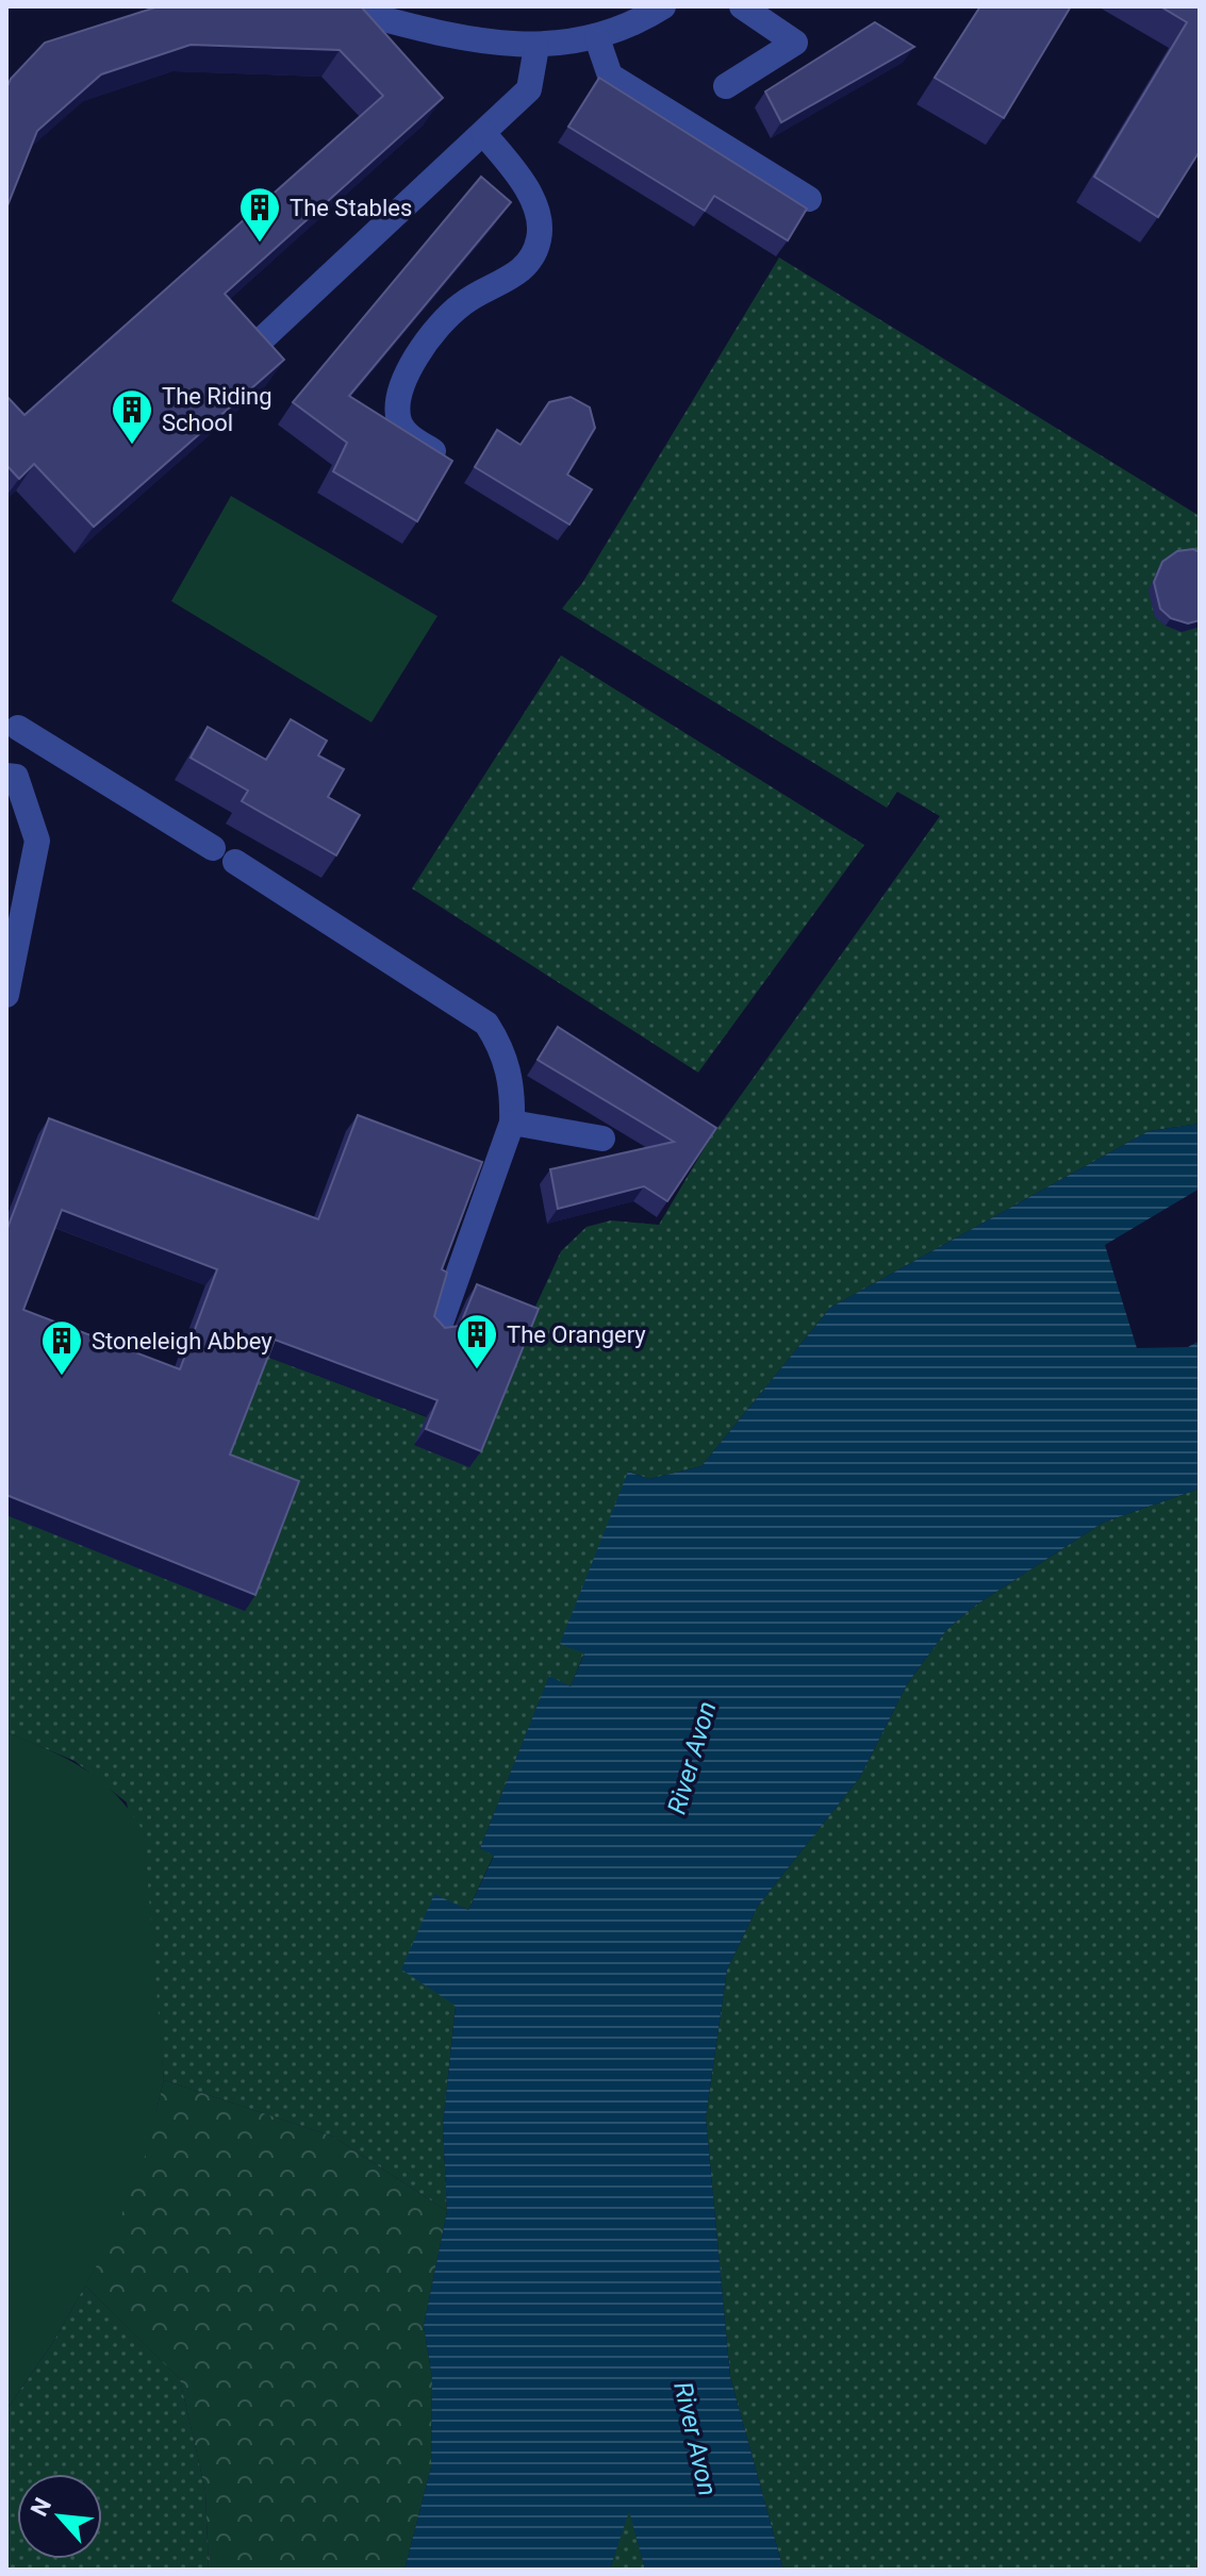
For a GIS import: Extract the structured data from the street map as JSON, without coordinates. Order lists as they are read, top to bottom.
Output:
{
  "water": ["River Avon"],
  "places": {
    "building": [
      "The Stables",
      "The Riding School",
      "The Orangery",
      "Stoneleigh Abbey"
    ]
  },
  "north": "top left"
}
